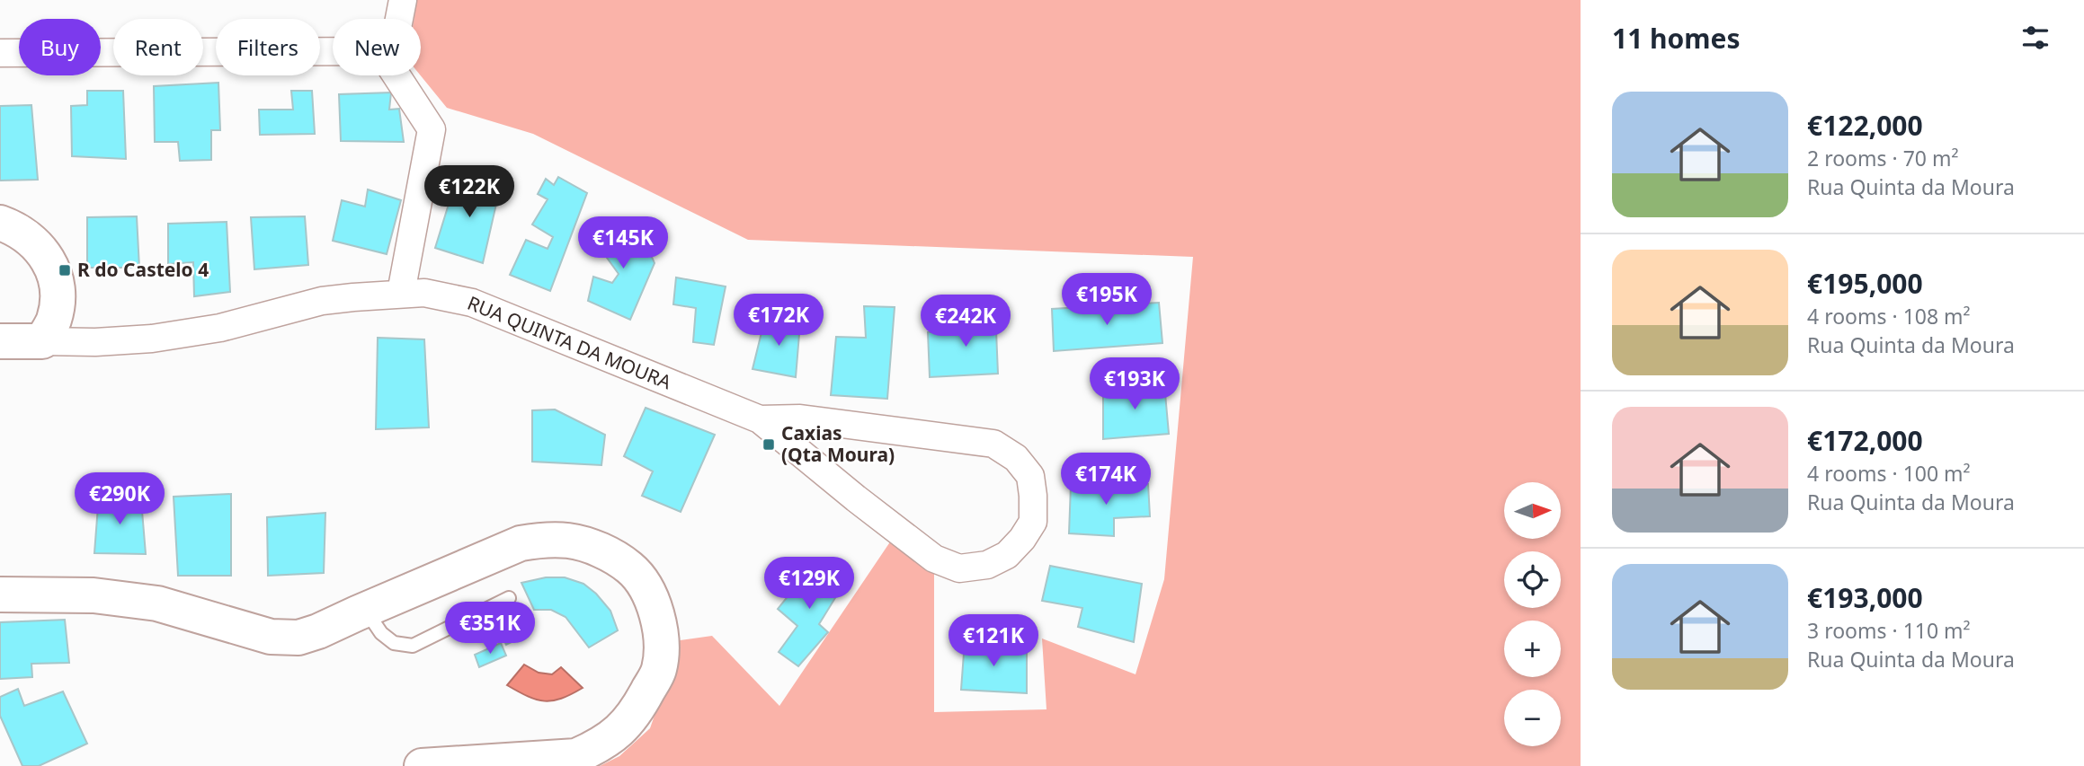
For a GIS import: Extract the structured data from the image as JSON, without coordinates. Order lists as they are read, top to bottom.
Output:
{
  "streets": {
    "street": ["RUA QUINTA DA MOURA"]
  },
  "places": {
    "transit": ["R do Castelo 4", "Caxias (Qta Moura)"]
  },
  "north": "right",
  "page": {
    "heading": "11 homes",
    "chip": [
      "Buy",
      "Rent",
      "Filters",
      "New"
    ],
    "list": [
      {
        "name": "€122,000",
        "note": "2 rooms · 70 m² · Rua Quinta da Moura"
      },
      {
        "name": "€195,000",
        "note": "4 rooms · 108 m² · Rua Quinta da Moura"
      },
      {
        "name": "€172,000",
        "note": "4 rooms · 100 m² · Rua Quinta da Moura"
      },
      {
        "name": "€193,000",
        "note": "3 rooms · 110 m² · Rua Quinta da Moura"
      }
    ],
    "price": [
      "€122K",
      "€145K",
      "€195K",
      "€172K",
      "€242K",
      "€193K",
      "€174K",
      "€290K",
      "€129K",
      "€351K",
      "€121K"
    ],
    "map_buttons": ["+", "−"]
  }
}
